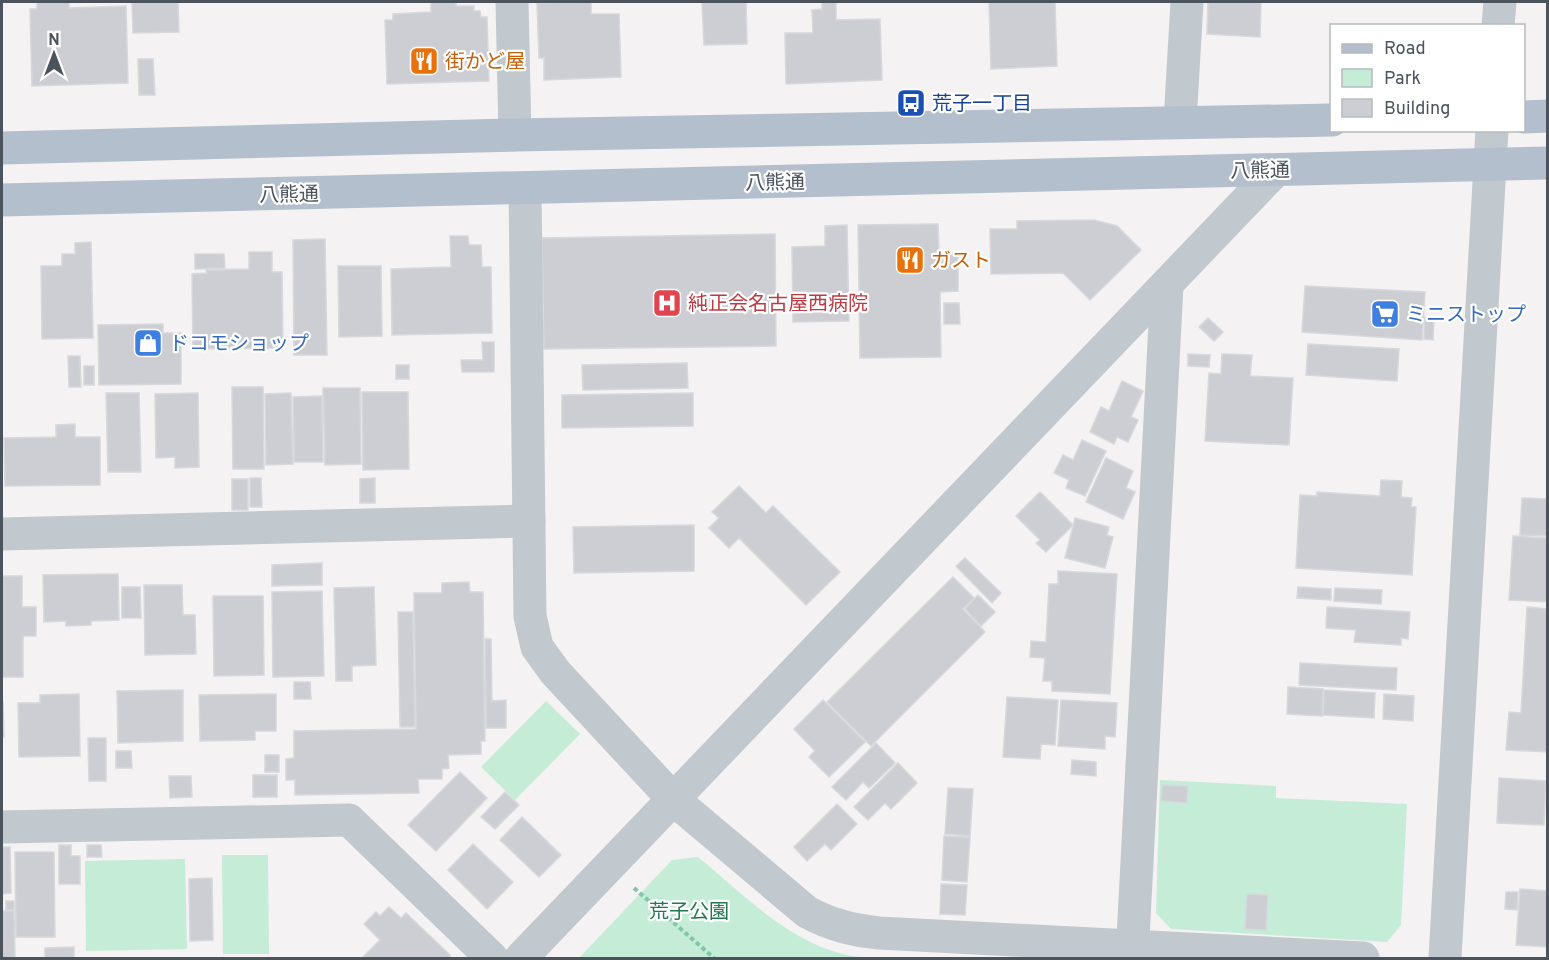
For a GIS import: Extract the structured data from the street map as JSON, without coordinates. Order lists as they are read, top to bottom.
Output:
{
  "streets": {
    "main road": ["八熊通"]
  },
  "parks": ["荒子公園"],
  "places": {
    "restaurant": ["街かど屋", "ガスト"],
    "bus stop": ["荒子一丁目"],
    "hospital": ["純正会名古屋西病院"],
    "supermarket": ["ミニストップ"],
    "shop": ["ドコモショップ"]
  },
  "legend": ["Road", "Park", "Building"],
  "north": "top"
}
